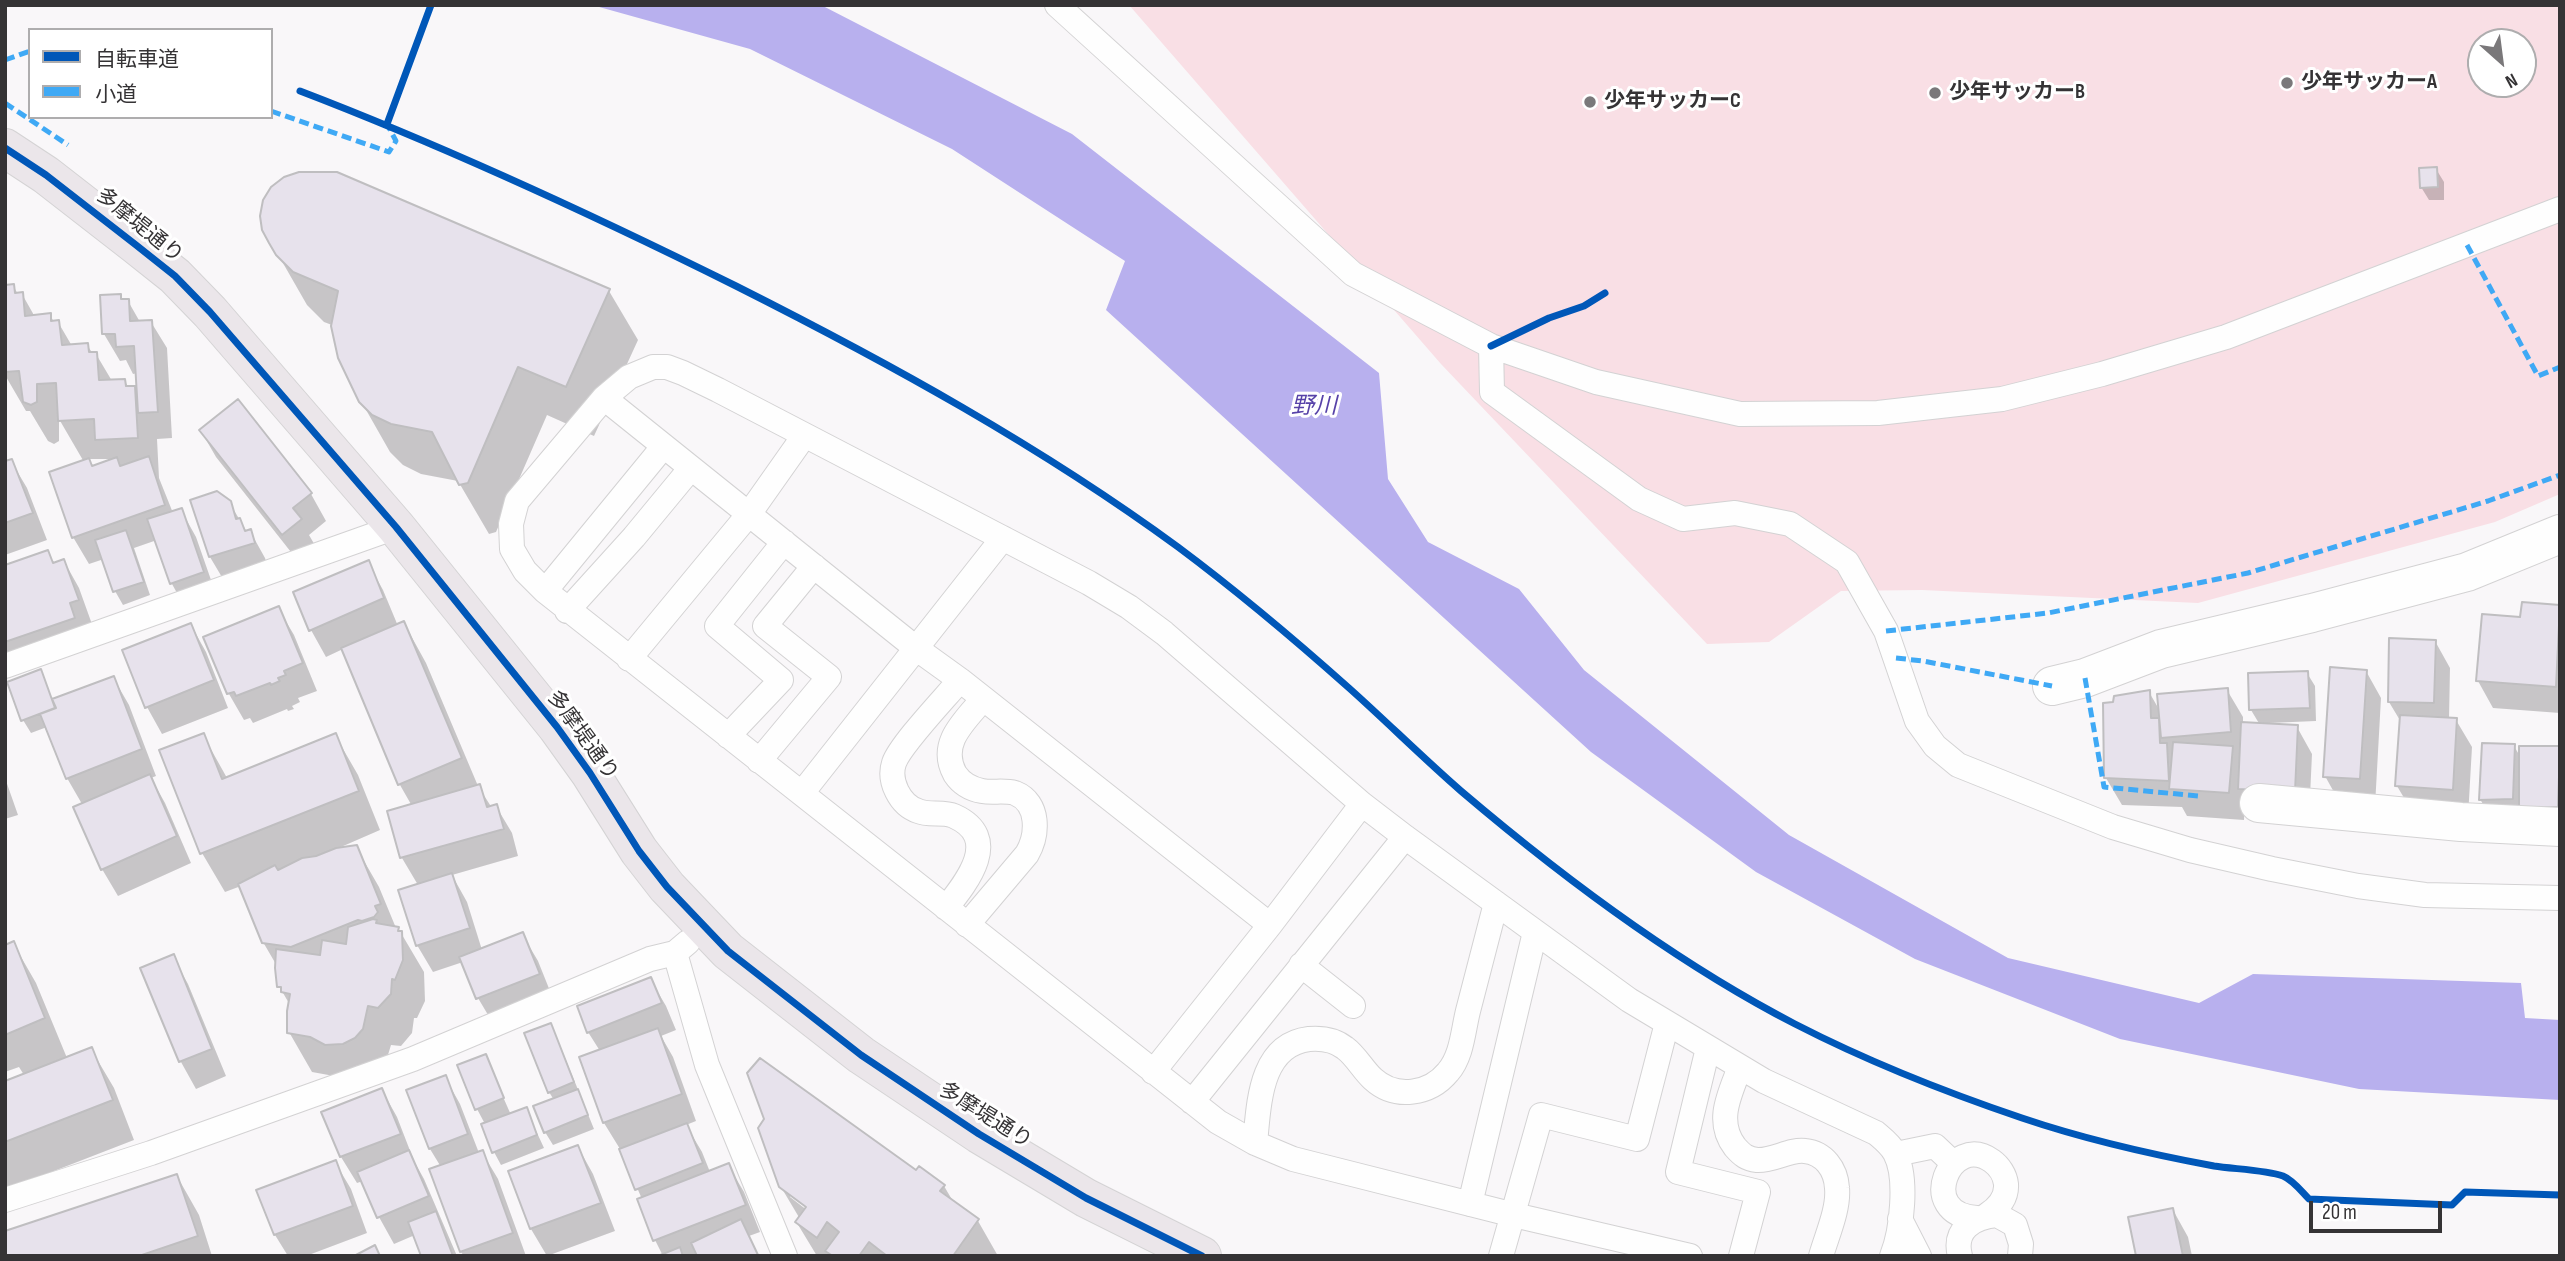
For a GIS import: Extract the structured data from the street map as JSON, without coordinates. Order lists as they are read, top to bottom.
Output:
{
  "streets": {
    "main road": ["多摩堤通り"]
  },
  "water": ["野川"],
  "places": ["少年サッカーA", "少年サッカーB", "少年サッカーC"],
  "legend": ["自転車道", "小道"],
  "scale_bar": "20 m",
  "north": "bottom right"
}
